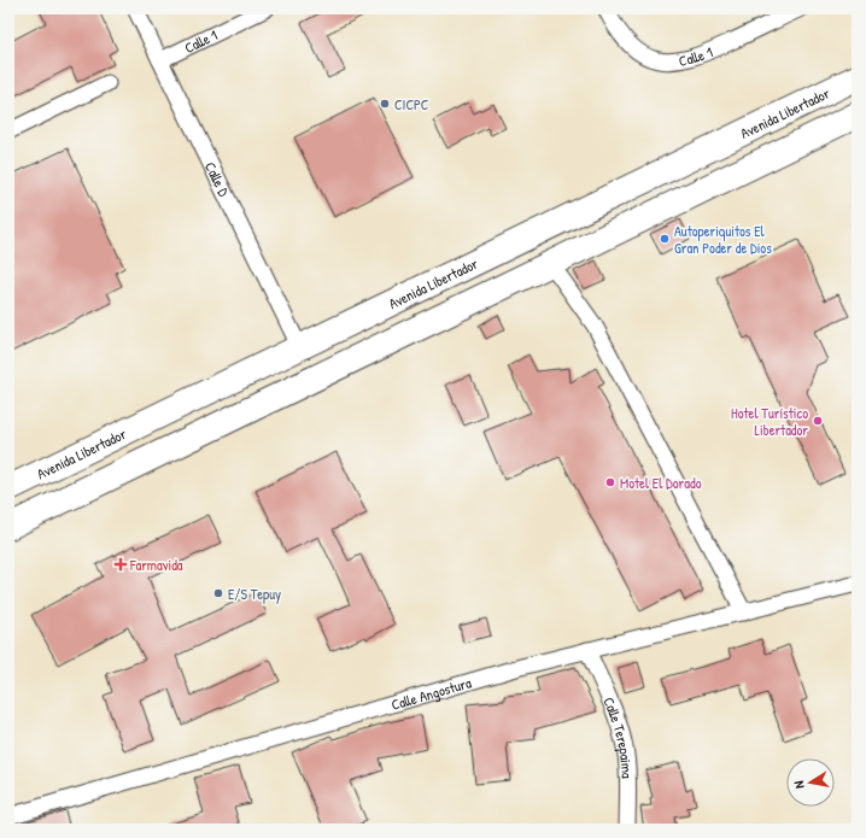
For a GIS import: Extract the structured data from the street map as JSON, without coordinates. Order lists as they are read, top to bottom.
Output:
{
  "streets": {
    "main road": ["Avenida Libertador"],
    "street": [
      "Calle 1",
      "Calle D",
      "Calle Angostura",
      "Calle Terepaima"
    ]
  },
  "crossings": [
    ["Calle 1", "Calle D"],
    ["Avenida Libertador", "Calle D"],
    ["Calle Angostura", "Calle Terepaima"]
  ],
  "places": {
    "other": [
      "CICPC",
      "Autoperiquitos El Gran Poder de Dios",
      "Hotel Turístico Libertador",
      "Motel El Dorado",
      "E/S Tepuy"
    ],
    "health": ["Farmavida"]
  },
  "north": "left"
}
